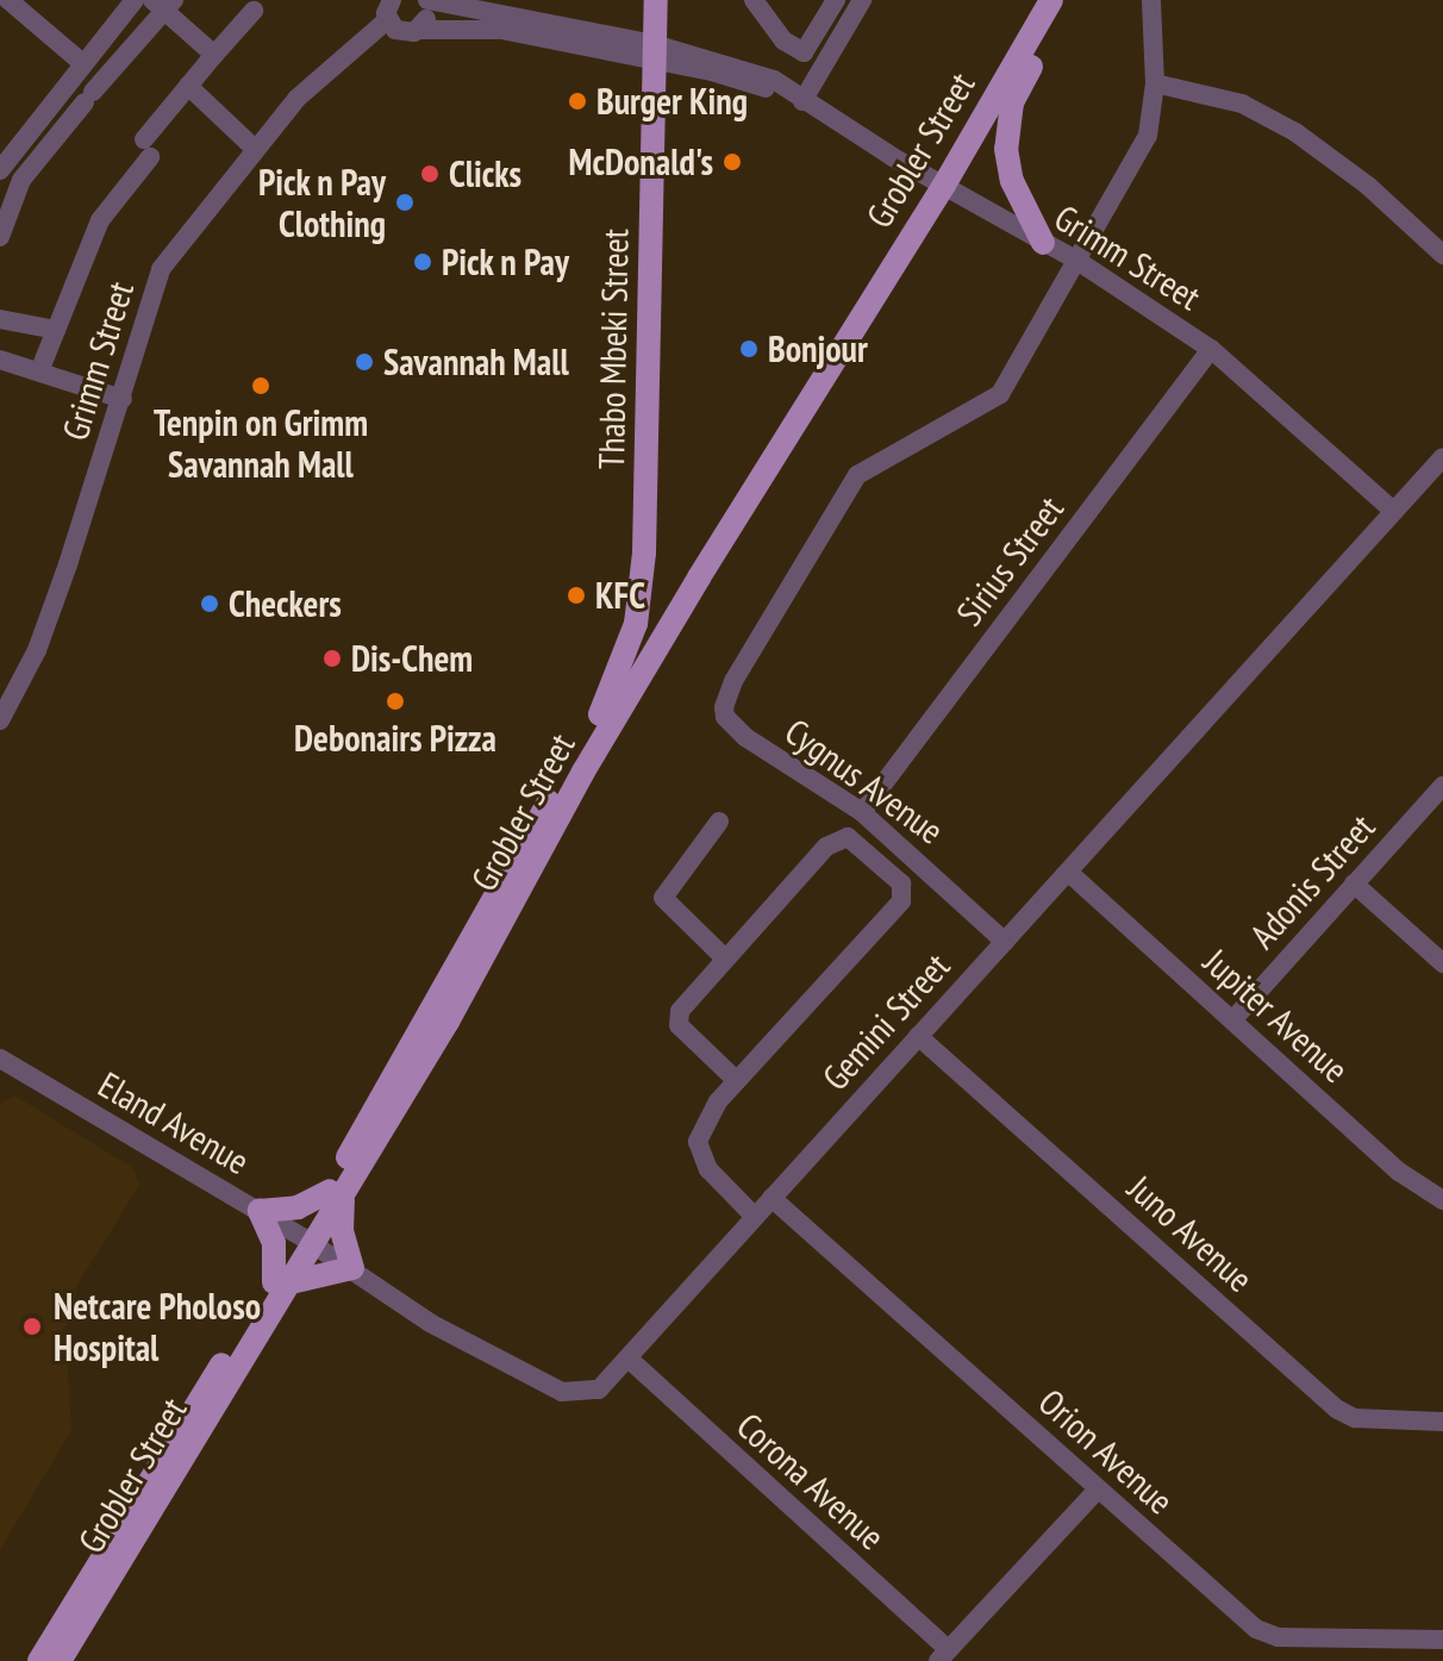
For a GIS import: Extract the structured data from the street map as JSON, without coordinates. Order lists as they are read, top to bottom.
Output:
{
  "streets": {
    "main road": ["Grobler Street", "Thabo Mbeki Street"],
    "street": [
      "Grimm Street",
      "Sirius Street",
      "Cygnus Avenue",
      "Adonis Street",
      "Jupiter Avenue",
      "Gemini Street",
      "Eland Avenue",
      "Juno Avenue",
      "Orion Avenue",
      "Corona Avenue"
    ]
  },
  "crossings": [
    ["Grobler Street", "Grimm Street"],
    ["Grobler Street", "Thabo Mbeki Street"],
    ["Grobler Street", "Gemini Street"],
    ["Grobler Street", "Eland Avenue"],
    ["Grimm Street", "Thabo Mbeki Street"],
    ["Grimm Street", "Sirius Street"],
    ["Grimm Street", "Cygnus Avenue"],
    ["Grimm Street", "Gemini Street"],
    ["Sirius Street", "Cygnus Avenue"],
    ["Cygnus Avenue", "Gemini Street"],
    ["Adonis Street", "Jupiter Avenue"],
    ["Jupiter Avenue", "Gemini Street"],
    ["Gemini Street", "Eland Avenue"],
    ["Gemini Street", "Juno Avenue"],
    ["Gemini Street", "Orion Avenue"],
    ["Gemini Street", "Corona Avenue"]
  ],
  "places": [
    "Burger King",
    "McDonald's",
    "Clicks",
    "Pick n Pay Clothing",
    "Pick n Pay",
    "Bonjour",
    "Savannah Mall",
    "Tenpin on Grimm Savannah Mall",
    "KFC",
    "Checkers",
    "Dis-Chem",
    "Debonairs Pizza",
    "Netcare Pholoso Hospital"
  ]
}
